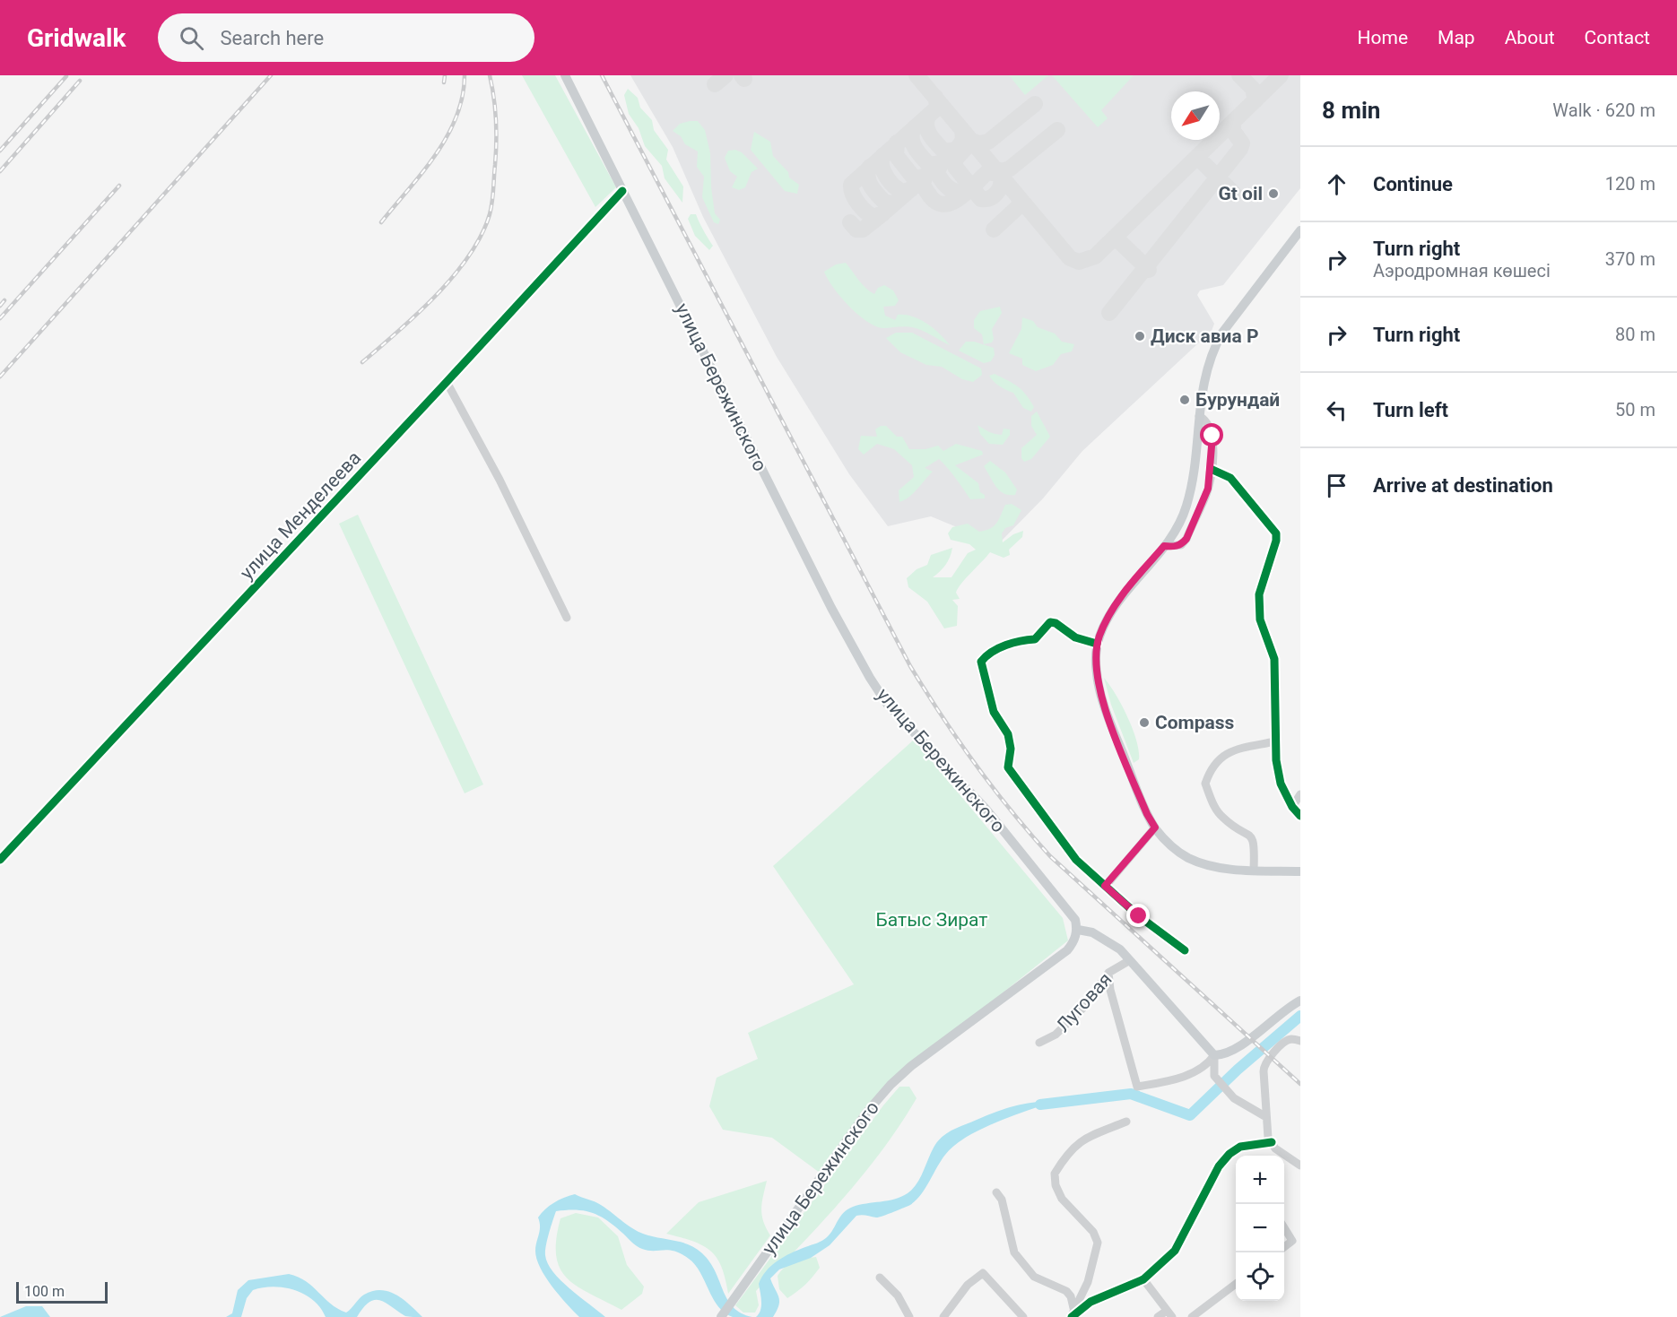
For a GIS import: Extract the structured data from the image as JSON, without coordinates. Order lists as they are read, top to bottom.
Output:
{
  "streets": {
    "main road": ["улица Бережинского"],
    "street": ["улица Менделеева", "Луговая"]
  },
  "crossings": [
    ["улица Бережинского", "улица Менделеева"]
  ],
  "parks": ["Батыс Зират"],
  "places": [
    "Gt oil",
    "Диск авиа Р",
    "Бурундай",
    "Compass"
  ],
  "scale_bar": "100 m",
  "north": "bottom left",
  "page": {
    "header": "Gridwalk",
    "search": "Search here",
    "nav": [
      "Home",
      "Map",
      "About",
      "Contact"
    ],
    "heading": ["8 min", "Walk · 620 m"],
    "list": [
      ["Continue", "120 m"],
      ["Turn right", "Аэродромная көшесі", "370 m"],
      ["Turn right", "80 m"],
      ["Turn left", "50 m"],
      "Arrive at destination"
    ],
    "map_buttons": ["+", "−"],
    "scale": "100 m"
  }
}
